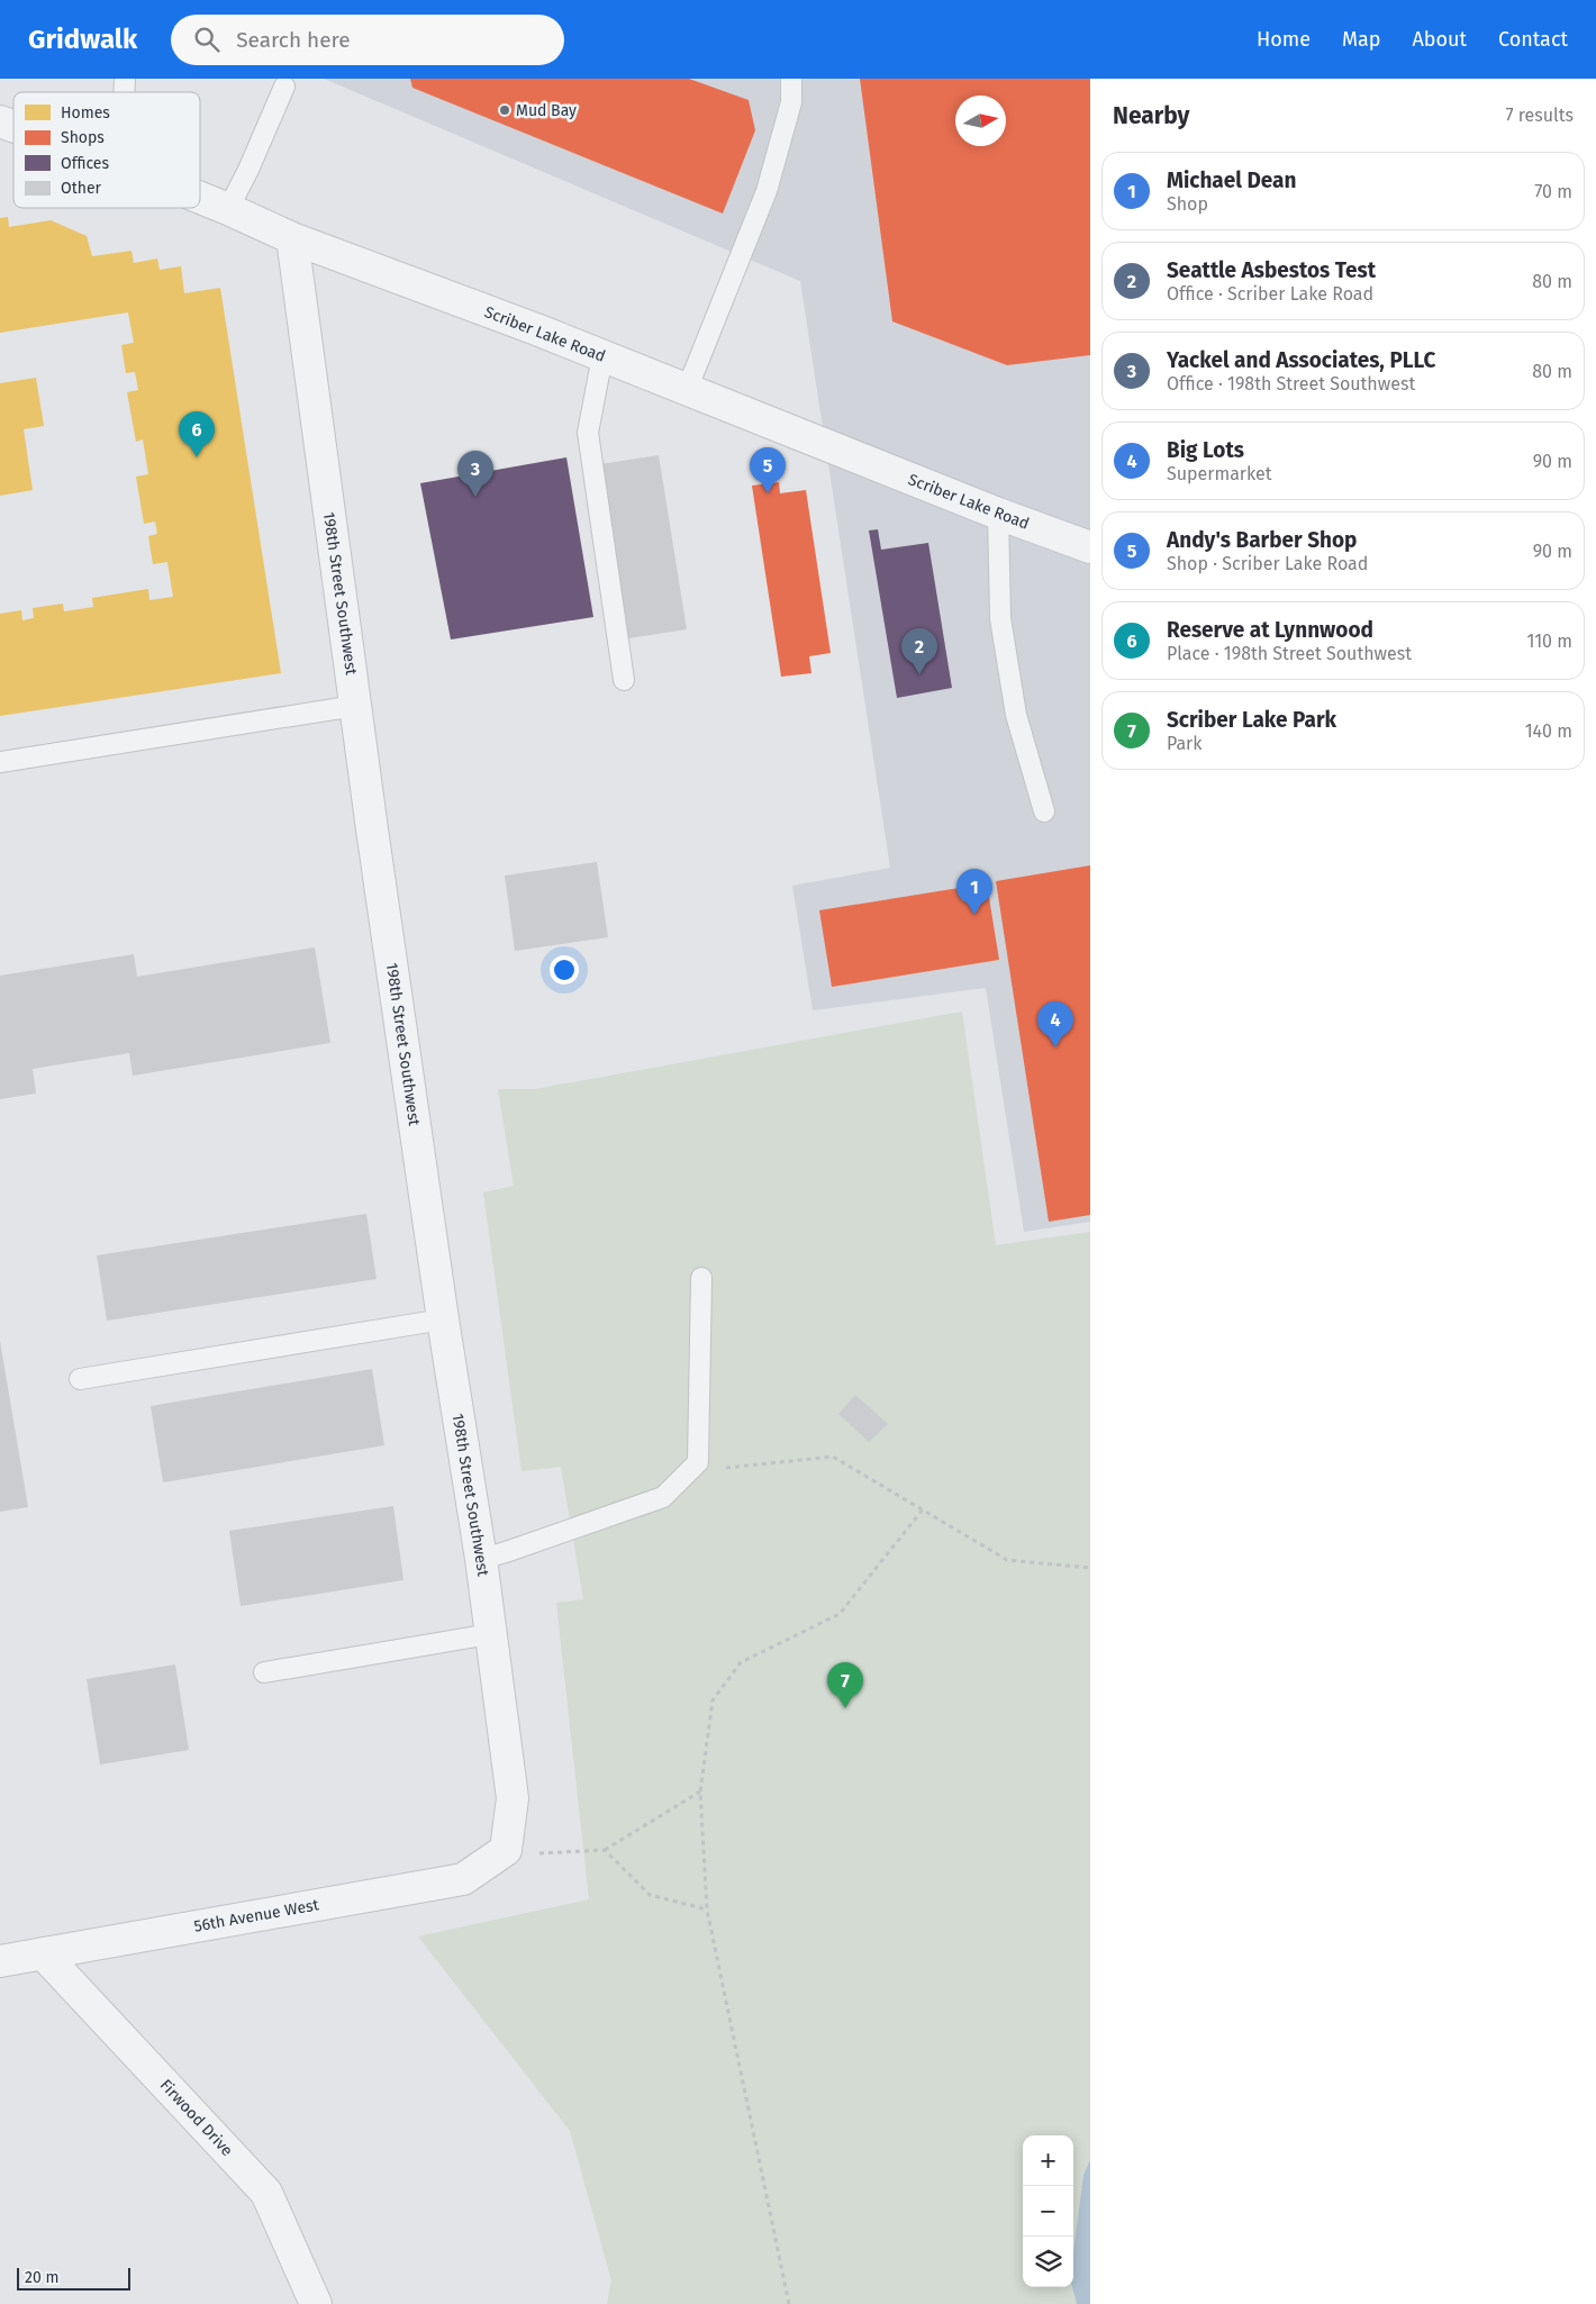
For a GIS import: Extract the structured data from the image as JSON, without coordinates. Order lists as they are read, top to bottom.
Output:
{
  "streets": {
    "street": [
      "Scriber Lake Road",
      "198th Street Southwest",
      "56th Avenue West",
      "Firwood Drive"
    ]
  },
  "crossings": [
    ["Scriber Lake Road", "198th Street Southwest"],
    ["198th Street Southwest", "56th Avenue West"],
    ["56th Avenue West", "Firwood Drive"]
  ],
  "places": ["Mud Bay"],
  "legend": [
    "Homes",
    "Shops",
    "Offices",
    "Other"
  ],
  "scale_bar": "20 m",
  "north": "right",
  "page": {
    "header": "Gridwalk",
    "search": "Search here",
    "nav": [
      "Home",
      "Map",
      "About",
      "Contact"
    ],
    "heading": ["Nearby", "7 results"],
    "list": [
      {
        "mark": "1",
        "name": "Michael Dean",
        "note": "Shop",
        "value": "70 m"
      },
      {
        "mark": "2",
        "name": "Seattle Asbestos Test",
        "note": "Office · Scriber Lake Road",
        "value": "80 m"
      },
      {
        "mark": "3",
        "name": "Yackel and Associates, PLLC",
        "note": "Office · 198th Street Southwest",
        "value": "80 m"
      },
      {
        "mark": "4",
        "name": "Big Lots",
        "note": "Supermarket",
        "value": "90 m"
      },
      {
        "mark": "5",
        "name": "Andy's Barber Shop",
        "note": "Shop · Scriber Lake Road",
        "value": "90 m"
      },
      {
        "mark": "6",
        "name": "Reserve at Lynnwood",
        "note": "Place · 198th Street Southwest",
        "value": "110 m"
      },
      {
        "mark": "7",
        "name": "Scriber Lake Park",
        "note": "Park",
        "value": "140 m"
      }
    ],
    "pins": [
      "6",
      "5",
      "3",
      "2",
      "1",
      "4",
      "7"
    ],
    "map_buttons": ["+", "−"],
    "scale": "20 m"
  }
}
